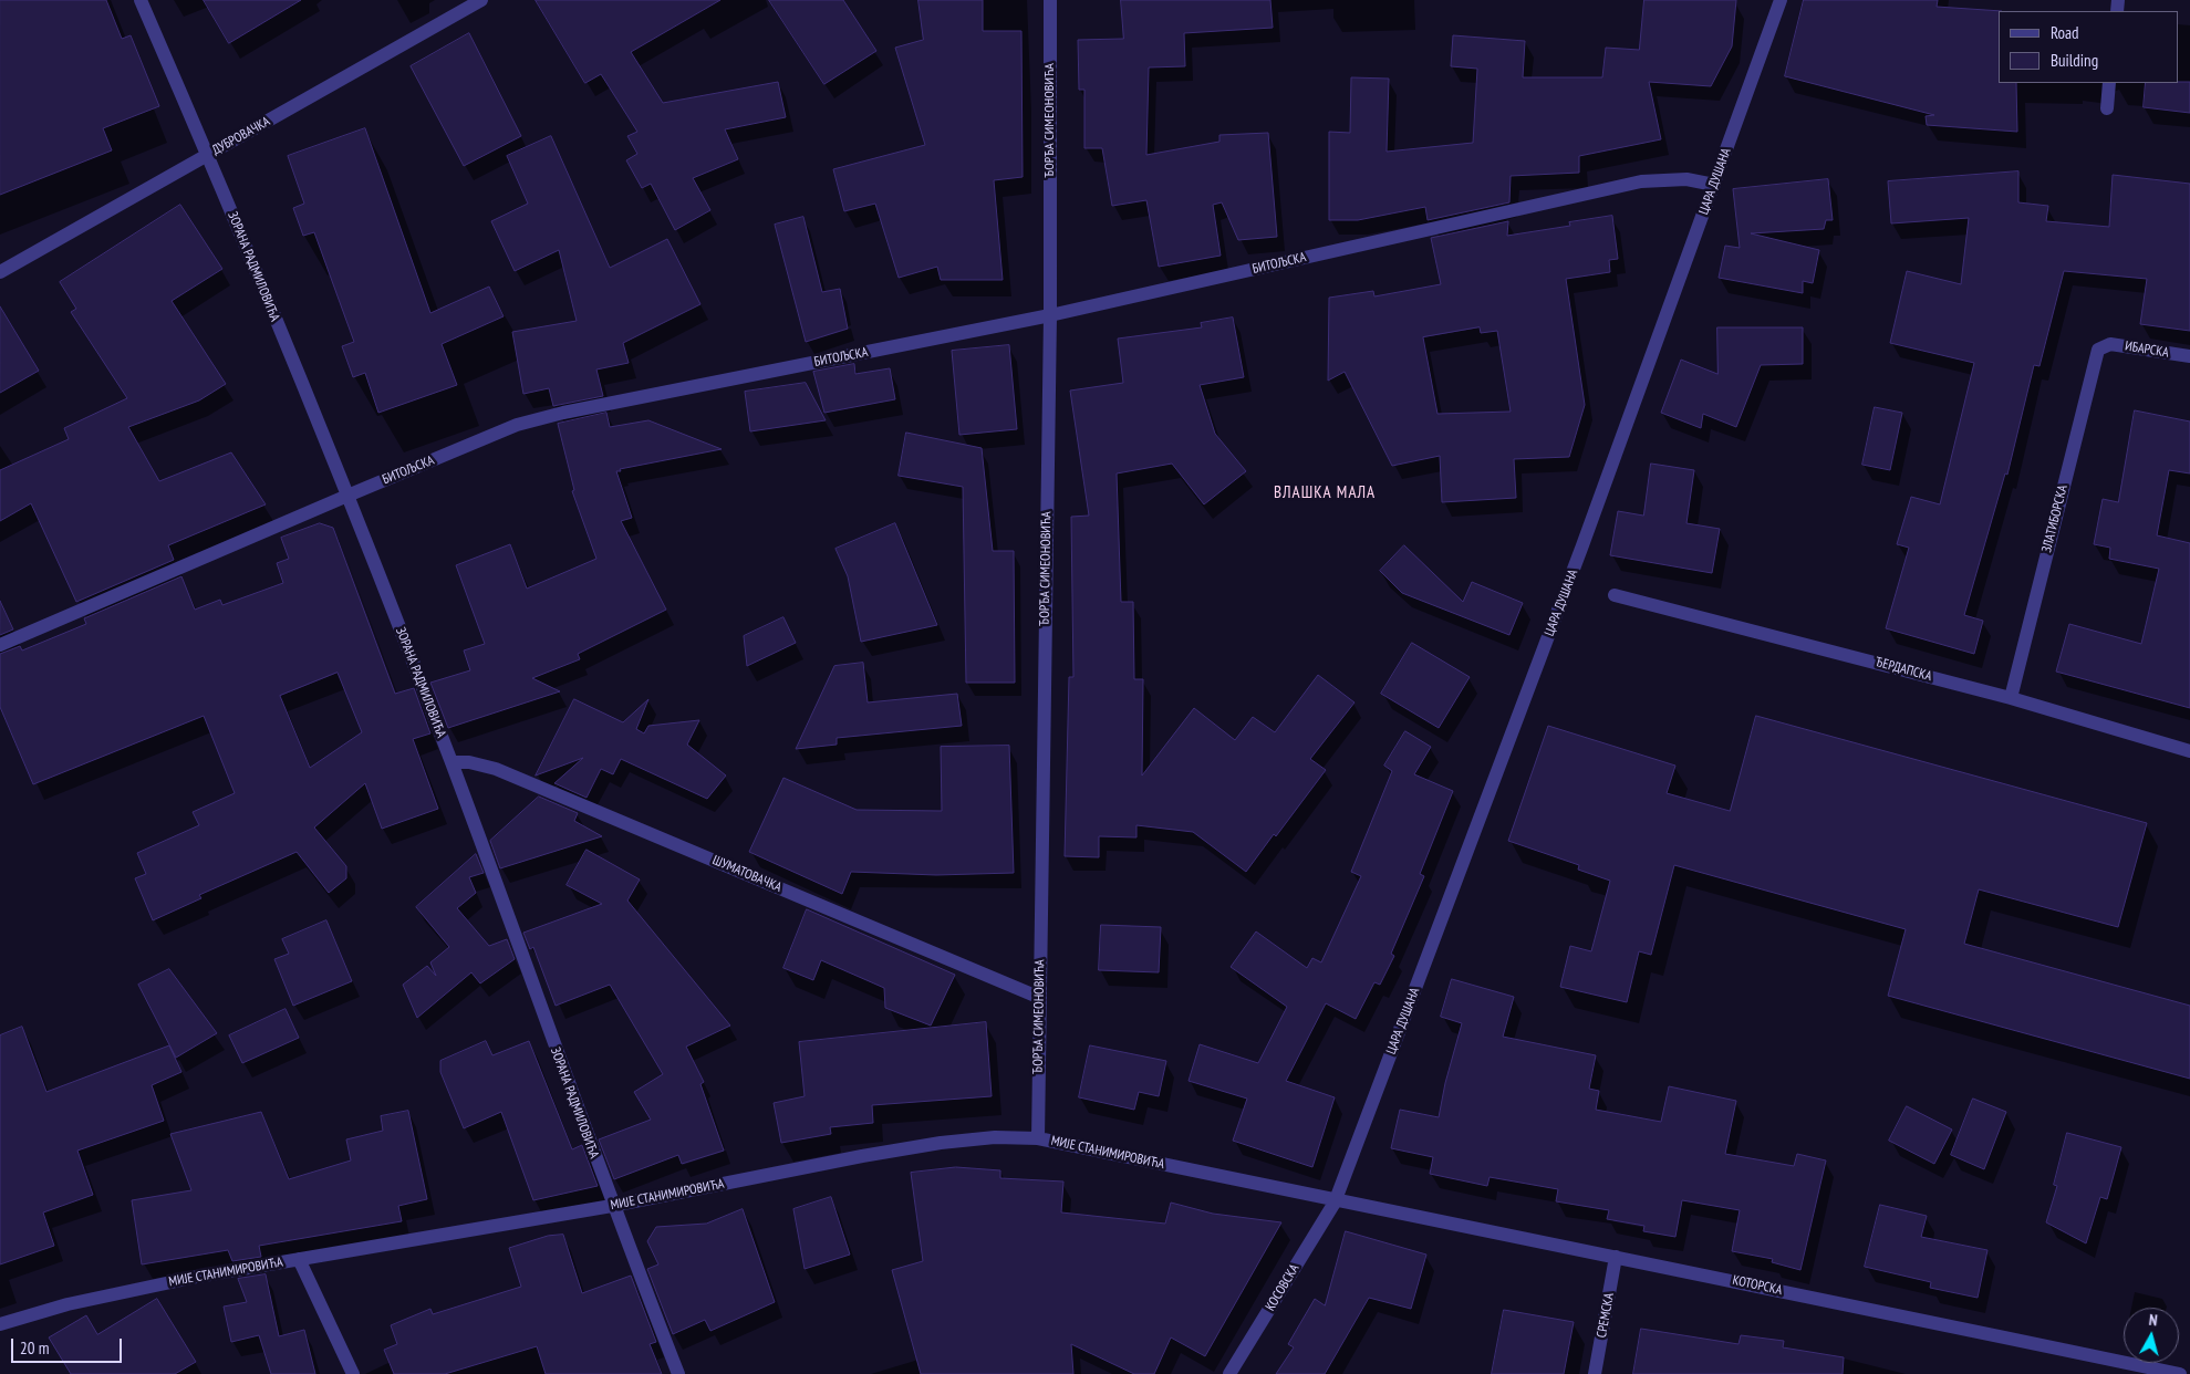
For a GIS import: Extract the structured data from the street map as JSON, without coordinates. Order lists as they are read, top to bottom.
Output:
{
  "streets": {
    "street": [
      "ЂОРЂА СИМЕОНОВИЋА",
      "ДУБРОВАЧКА",
      "ЦАРА ДУШАНА",
      "БИТОЉСКА",
      "ЗОРАНА РАДМИЛОВИЋА",
      "ИБАРСКА",
      "ЗЛАТИБОРСКА",
      "ЂЕРДАПСКА",
      "ШУМАТОВАЧКА",
      "МИЈЕ СТАНИМИРОВИЋА",
      "КОТОРСКА",
      "КОСОВСКА",
      "СРЕМСКА"
    ]
  },
  "crossings": [
    ["ЂОРЂА СИМЕОНОВИЋА", "БИТОЉСКА"],
    ["ЂОРЂА СИМЕОНОВИЋА", "ШУМАТОВАЧКА"],
    ["ЂОРЂА СИМЕОНОВИЋА", "МИЈЕ СТАНИМИРОВИЋА"],
    ["ДУБРОВАЧКА", "ЗОРАНА РАДМИЛОВИЋА"],
    ["ЦАРА ДУШАНА", "БИТОЉСКА"],
    ["ЦАРА ДУШАНА", "МИЈЕ СТАНИМИРОВИЋА"],
    ["ЦАРА ДУШАНА", "КОТОРСКА"],
    ["ЦАРА ДУШАНА", "КОСОВСКА"],
    ["БИТОЉСКА", "ЗОРАНА РАДМИЛОВИЋА"],
    ["ЗОРАНА РАДМИЛОВИЋА", "ШУМАТОВАЧКА"],
    ["ЗОРАНА РАДМИЛОВИЋА", "МИЈЕ СТАНИМИРОВИЋА"],
    ["ИБАРСКА", "ЗЛАТИБОРСКА"],
    ["ЗЛАТИБОРСКА", "ЂЕРДАПСКА"],
    ["МИЈЕ СТАНИМИРОВИЋА", "КОТОРСКА"],
    ["МИЈЕ СТАНИМИРОВИЋА", "КОСОВСКА"],
    ["КОТОРСКА", "КОСОВСКА"],
    ["КОТОРСКА", "СРЕМСКА"]
  ],
  "districts": ["ВЛАШКА МАЛА"],
  "legend": ["Road", "Building"],
  "scale_bar": "20 m",
  "north": "top"
}
